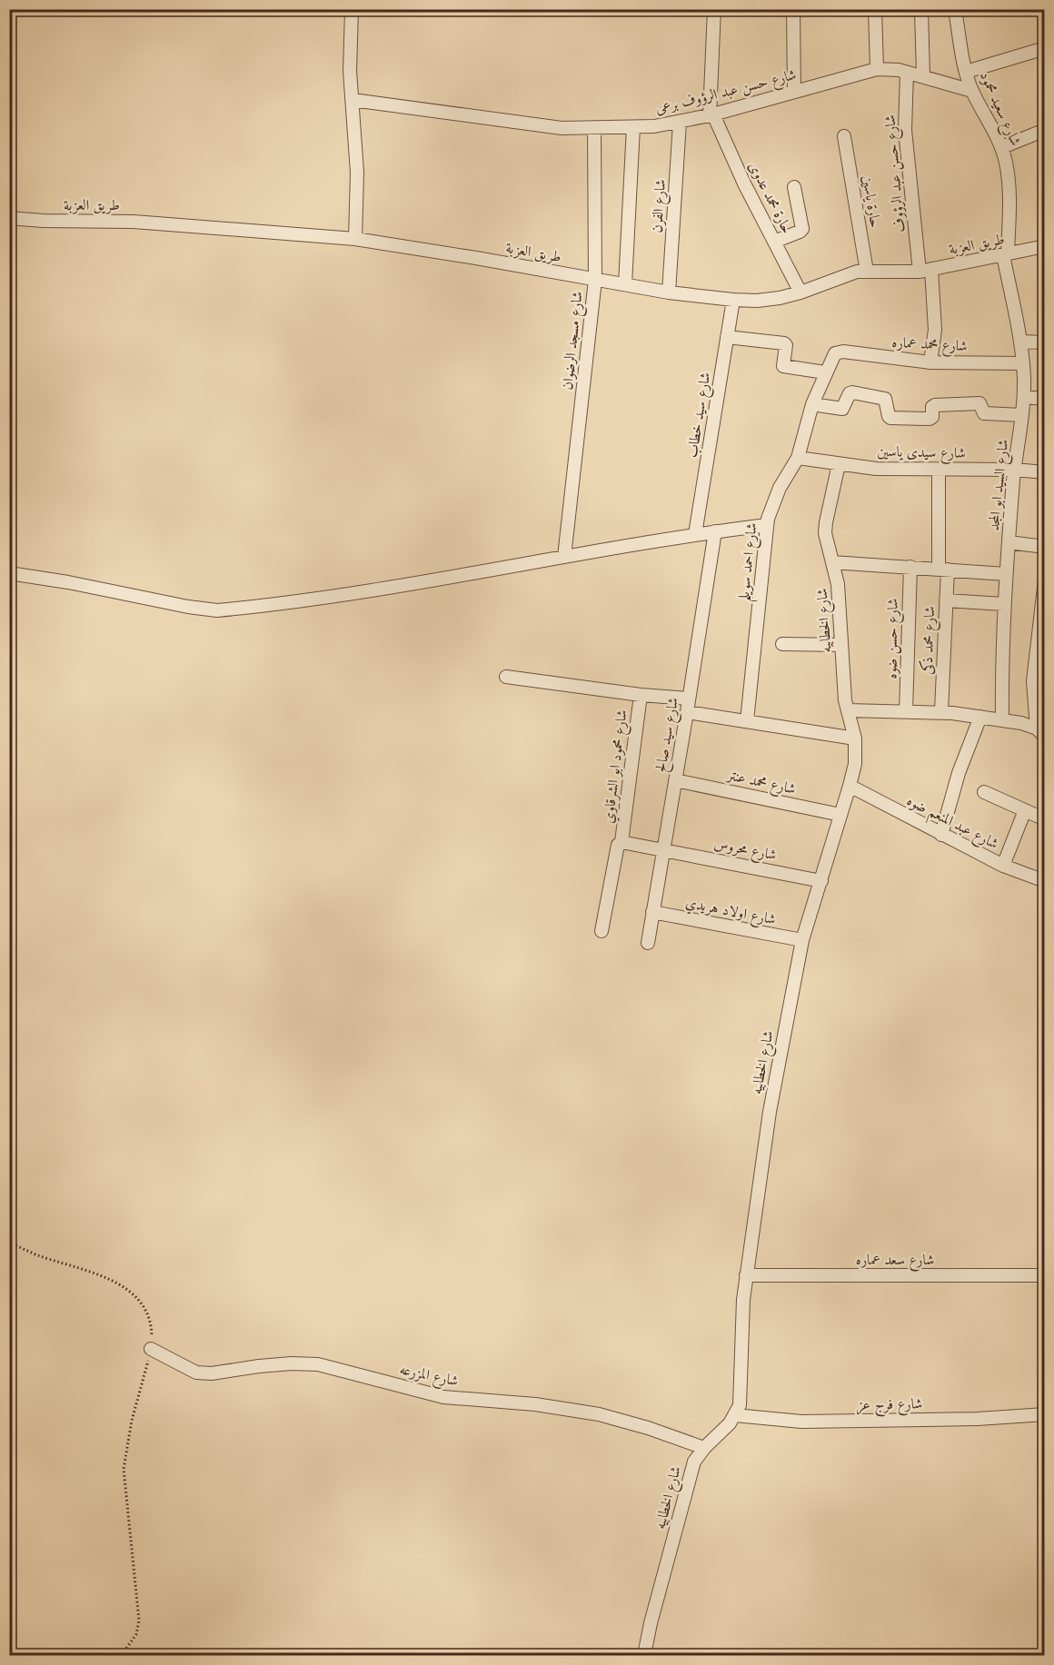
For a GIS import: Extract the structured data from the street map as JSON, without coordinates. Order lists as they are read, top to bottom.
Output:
{
  "streets": {
    "street": [
      "شارع حسن عبد الرؤوف برعى",
      "شارع سعيد محمود",
      "شارع حسن عبد الرؤوف",
      "حارة محمد عدوى",
      "حارة ياسين",
      "طريق العزبة",
      "شارع الفرن",
      "شارع مسجد الرضوان",
      "شارع محمد عماره",
      "شارع سيد خطاب",
      "شارع سيدى ياسين",
      "شارع السيد ابو المجد",
      "شارع احمد سويلم",
      "شارع الخطابيه",
      "شارع حسن ضوه",
      "شارع محمد ذكى",
      "شارع سيد صالح",
      "شارع محمود ابو الشرقاوي",
      "شارع محمد عنتر",
      "شارع عبد المنعم ضوه",
      "شارع محروس",
      "شارع اولاد هريدي",
      "شارع سعد عماره",
      "شارع المزرعه",
      "شارع فرج عز"
    ]
  },
  "crossings": [
    ["شارع حسن عبد الرؤوف برعى", "شارع سعيد محمود"],
    ["شارع حسن عبد الرؤوف برعى", "شارع حسن عبد الرؤوف"],
    ["شارع حسن عبد الرؤوف برعى", "حارة محمد عدوى"],
    ["شارع حسن عبد الرؤوف برعى", "شارع الفرن"],
    ["شارع حسن عبد الرؤوف برعى", "شارع مسجد الرضوان"],
    ["شارع سعيد محمود", "طريق العزبة"],
    ["شارع سعيد محمود", "شارع السيد ابو المجد"],
    ["شارع حسن عبد الرؤوف", "طريق العزبة"],
    ["شارع حسن عبد الرؤوف", "شارع محمد عماره"],
    ["حارة محمد عدوى", "طريق العزبة"],
    ["حارة ياسين", "طريق العزبة"],
    ["طريق العزبة", "شارع الفرن"],
    ["طريق العزبة", "شارع مسجد الرضوان"],
    ["طريق العزبة", "شارع سيد خطاب"],
    ["طريق العزبة", "شارع السيد ابو المجد"],
    ["شارع محمد عماره", "شارع السيد ابو المجد"],
    ["شارع محمد عماره", "شارع احمد سويلم"],
    ["شارع سيدى ياسين", "شارع السيد ابو المجد"],
    ["شارع سيدى ياسين", "شارع احمد سويلم"],
    ["شارع سيدى ياسين", "شارع الخطابيه"],
    ["شارع سيدى ياسين", "شارع محمد ذكى"],
    ["شارع الخطابيه", "شارع محمد عنتر"],
    ["شارع الخطابيه", "شارع عبد المنعم ضوه"],
    ["شارع الخطابيه", "شارع محروس"],
    ["شارع الخطابيه", "شارع اولاد هريدي"],
    ["شارع الخطابيه", "شارع سعد عماره"],
    ["شارع الخطابيه", "شارع المزرعه"],
    ["شارع الخطابيه", "شارع فرج عز"],
    ["شارع سيد صالح", "شارع محمد عنتر"],
    ["شارع سيد صالح", "شارع محروس"],
    ["شارع سيد صالح", "شارع اولاد هريدي"],
    ["شارع محمود ابو الشرقاوي", "شارع محروس"]
  ]
}
